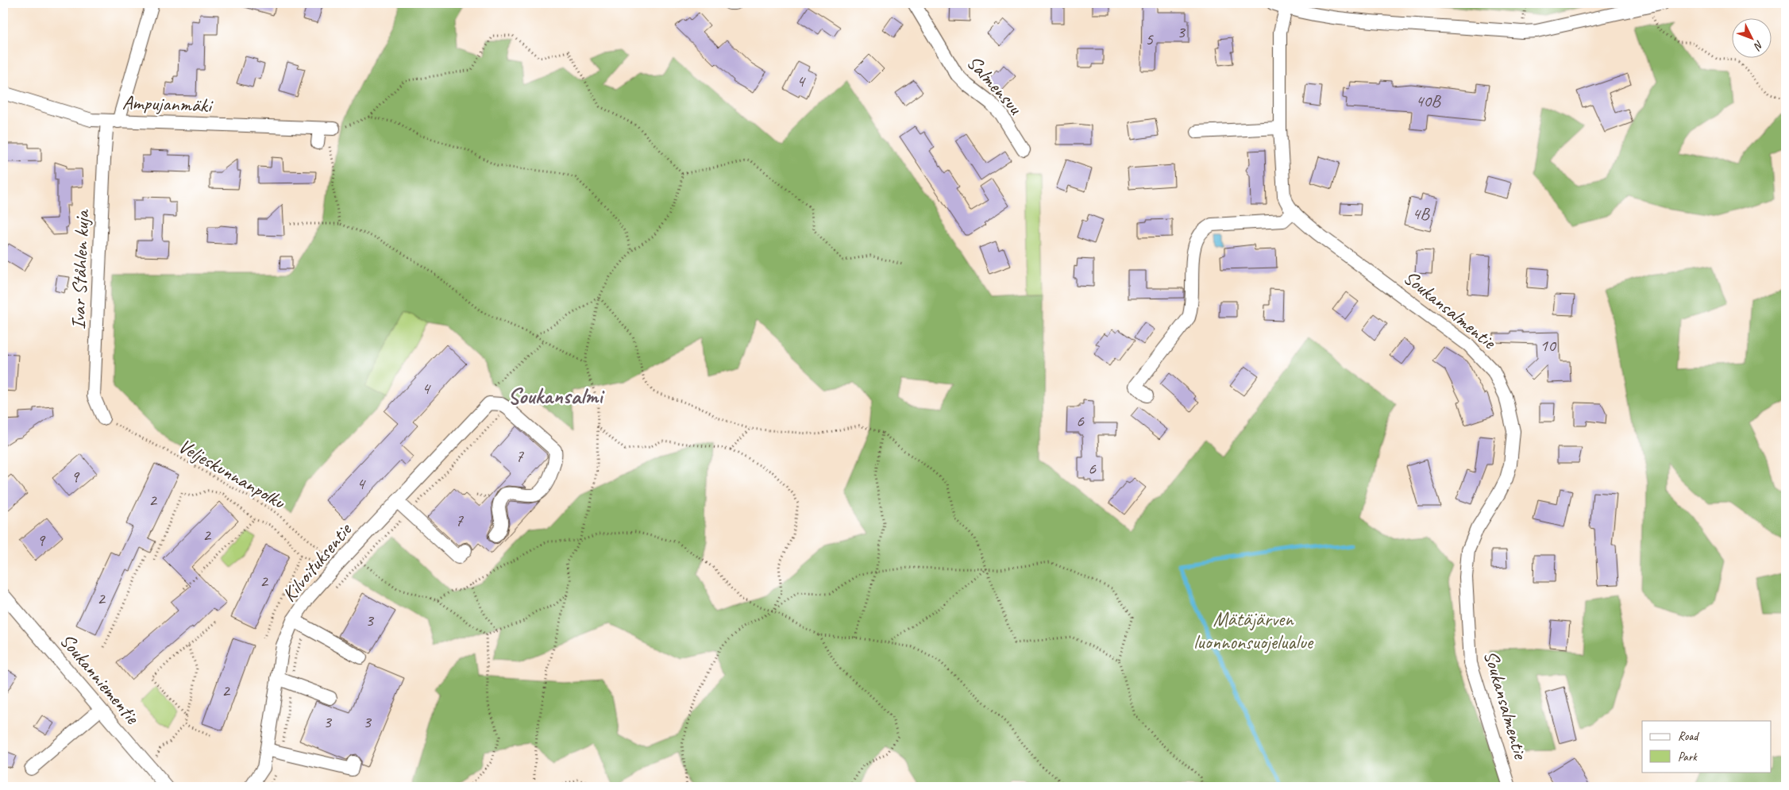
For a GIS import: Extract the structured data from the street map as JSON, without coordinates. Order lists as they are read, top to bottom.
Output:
{
  "streets": {
    "street": [
      "Salmensuu",
      "Ampujanmäki",
      "Ivar Ståhlen kuja",
      "Soukansalmentie",
      "Kilvoituksentie",
      "Soukanniementie"
    ],
    "path": ["Veljeskunnanpolku"]
  },
  "crossings": [
    ["Ampujanmäki", "Ivar Ståhlen kuja"],
    ["Ivar Ståhlen kuja", "Veljeskunnanpolku"],
    ["Veljeskunnanpolku", "Kilvoituksentie"]
  ],
  "districts": ["Soukansalmi"],
  "parks": ["Mätäjärven luonnonsuojelualue"],
  "house_numbers": [
    "3",
    "5",
    "4",
    "40B",
    "4B",
    "10",
    "4",
    "6",
    "7",
    "6",
    "9",
    "4",
    "2",
    "7",
    "2",
    "9",
    "2",
    "2",
    "3",
    "2",
    "3",
    "3"
  ],
  "legend": ["Road", "Park"],
  "north": "bottom right"
}
